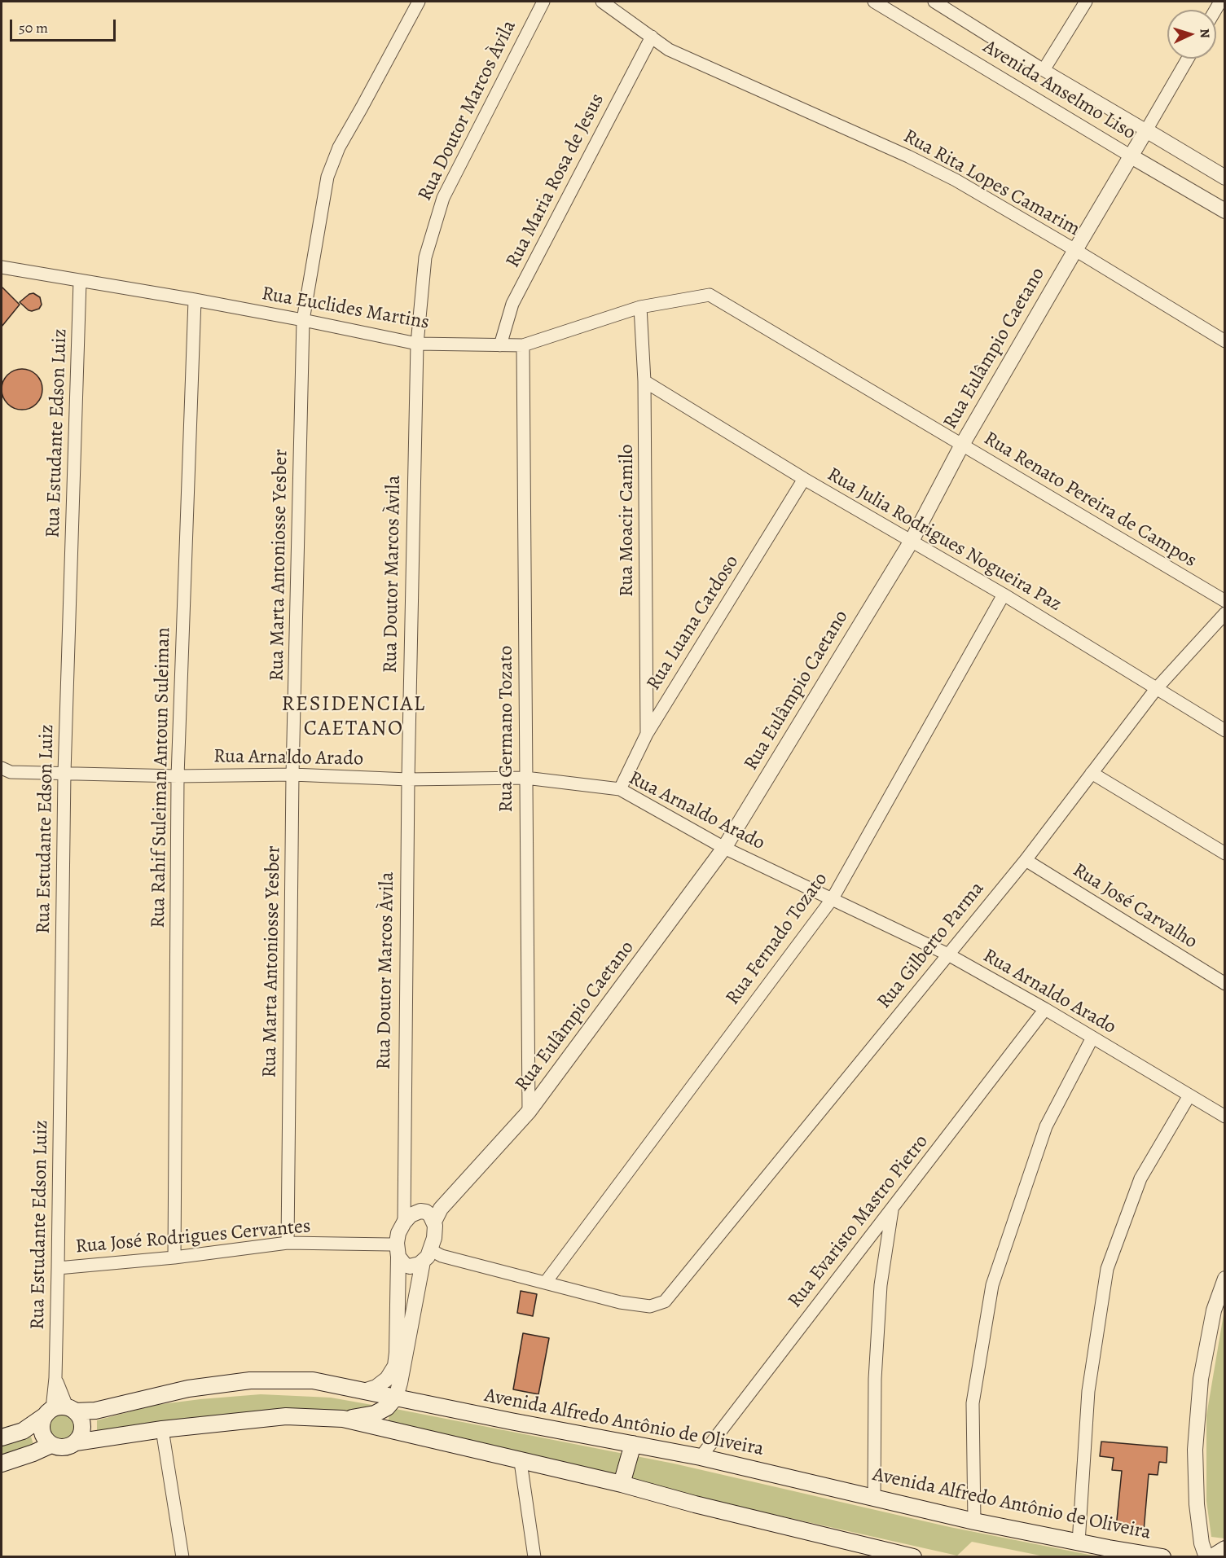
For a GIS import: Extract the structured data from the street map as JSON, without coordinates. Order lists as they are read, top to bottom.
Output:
{
  "streets": {
    "main road": ["Avenida Alfredo Antônio de Oliveira"],
    "street": [
      "Avenida Anselmo Liso",
      "Rua Doutor Marcos Àvila",
      "Rua Maria Rosa de Jesus",
      "Rua Rita Lopes Camarim",
      "Rua Euclides Martins",
      "Rua Eulâmpio Caetano",
      "Rua Estudante Edson Luiz",
      "Rua Renato Pereira de Campos",
      "Rua Moacir Camilo",
      "Rua Julia Rodrigues Nogueira Paz",
      "Rua Marta Antoniosse Yesber",
      "Rua Luana Cardoso",
      "Rua Germano Tozato",
      "Rua Arnaldo Arado",
      "Rua Rahif Suleiman Antoun Suleiman",
      "Rua José Carvalho",
      "Rua Fernado Tozato",
      "Rua Gilberto Parma",
      "Rua Evaristo Mastro Pietro",
      "Rua José Rodrigues Cervantes"
    ]
  },
  "crossings": [
    ["Avenida Anselmo Liso", "Rua Eulâmpio Caetano"],
    ["Rua Doutor Marcos Àvila", "Rua Euclides Martins"],
    ["Rua Doutor Marcos Àvila", "Rua Eulâmpio Caetano"],
    ["Rua Doutor Marcos Àvila", "Rua Arnaldo Arado"],
    ["Rua Doutor Marcos Àvila", "Rua José Rodrigues Cervantes"],
    ["Rua Maria Rosa de Jesus", "Rua Rita Lopes Camarim"],
    ["Rua Maria Rosa de Jesus", "Rua Euclides Martins"],
    ["Rua Rita Lopes Camarim", "Rua Eulâmpio Caetano"],
    ["Rua Euclides Martins", "Rua Estudante Edson Luiz"],
    ["Rua Euclides Martins", "Rua Renato Pereira de Campos"],
    ["Rua Euclides Martins", "Rua Moacir Camilo"],
    ["Rua Euclides Martins", "Rua Marta Antoniosse Yesber"],
    ["Rua Euclides Martins", "Rua Germano Tozato"],
    ["Rua Euclides Martins", "Rua Rahif Suleiman Antoun Suleiman"],
    ["Rua Eulâmpio Caetano", "Rua Renato Pereira de Campos"],
    ["Rua Eulâmpio Caetano", "Rua Julia Rodrigues Nogueira Paz"],
    ["Rua Eulâmpio Caetano", "Rua Germano Tozato"],
    ["Rua Eulâmpio Caetano", "Rua Arnaldo Arado"],
    ["Rua Eulâmpio Caetano", "Rua José Rodrigues Cervantes"],
    ["Rua Estudante Edson Luiz", "Rua Arnaldo Arado"],
    ["Rua Estudante Edson Luiz", "Rua José Rodrigues Cervantes"],
    ["Rua Estudante Edson Luiz", "Avenida Alfredo Antônio de Oliveira"],
    ["Rua Moacir Camilo", "Rua Julia Rodrigues Nogueira Paz"],
    ["Rua Moacir Camilo", "Rua Luana Cardoso"],
    ["Rua Julia Rodrigues Nogueira Paz", "Rua Luana Cardoso"],
    ["Rua Julia Rodrigues Nogueira Paz", "Rua Fernado Tozato"],
    ["Rua Julia Rodrigues Nogueira Paz", "Rua Gilberto Parma"],
    ["Rua Marta Antoniosse Yesber", "Rua Arnaldo Arado"],
    ["Rua Marta Antoniosse Yesber", "Rua José Rodrigues Cervantes"],
    ["Rua Luana Cardoso", "Rua Arnaldo Arado"],
    ["Rua Germano Tozato", "Rua Arnaldo Arado"],
    ["Rua Arnaldo Arado", "Rua Rahif Suleiman Antoun Suleiman"],
    ["Rua Arnaldo Arado", "Rua Fernado Tozato"],
    ["Rua Arnaldo Arado", "Rua Gilberto Parma"],
    ["Rua Arnaldo Arado", "Rua Evaristo Mastro Pietro"],
    ["Rua Rahif Suleiman Antoun Suleiman", "Rua José Rodrigues Cervantes"],
    ["Rua José Carvalho", "Rua Gilberto Parma"],
    ["Rua Fernado Tozato", "Rua Gilberto Parma"],
    ["Rua Evaristo Mastro Pietro", "Avenida Alfredo Antônio de Oliveira"]
  ],
  "districts": ["RESIDENCIAL CAETANO"],
  "scale_bar": "50 m",
  "north": "right"
}
